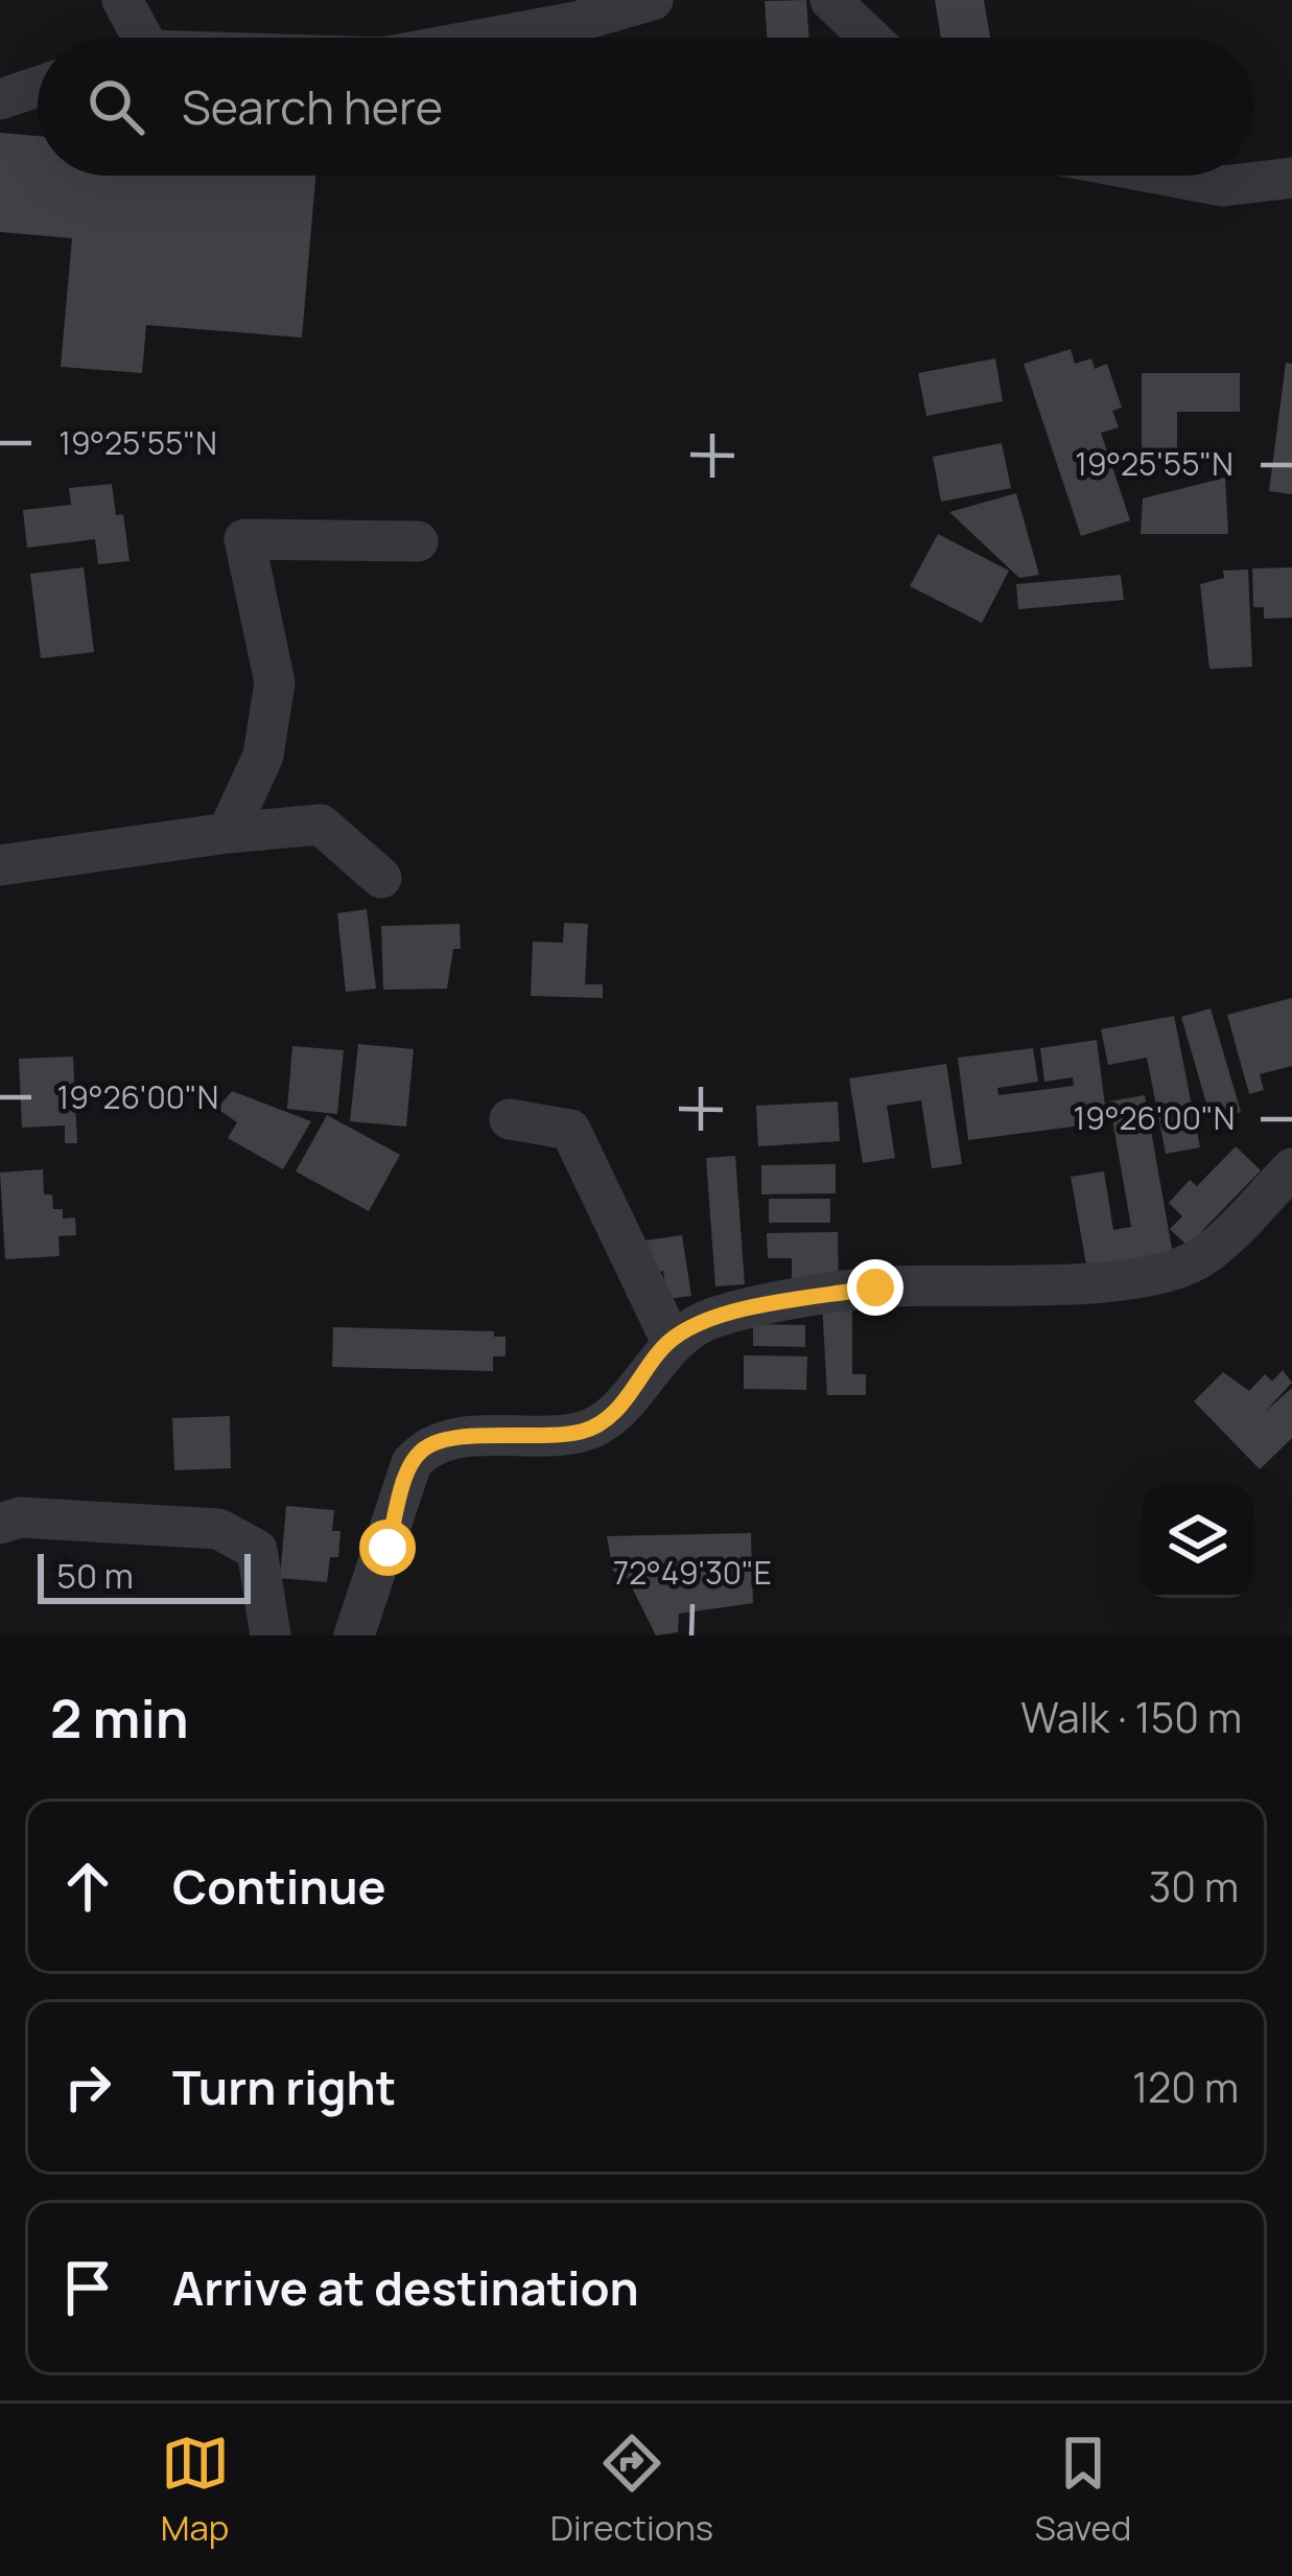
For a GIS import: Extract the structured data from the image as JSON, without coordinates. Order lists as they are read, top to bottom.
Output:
{
  "scale_bar": "50 m",
  "page": {
    "search": "Search here",
    "scale": "50 m",
    "heading": ["2 min", "Walk · 150 m"],
    "list": [
      ["Continue", "30 m"],
      ["Turn right", "120 m"],
      "Arrive at destination"
    ],
    "nav": ["Map", "Directions", "Saved"]
  },
  "coordinates": ["19°25'55\"N", "19°26'00\"N", "72°49'30\"E"]
}
